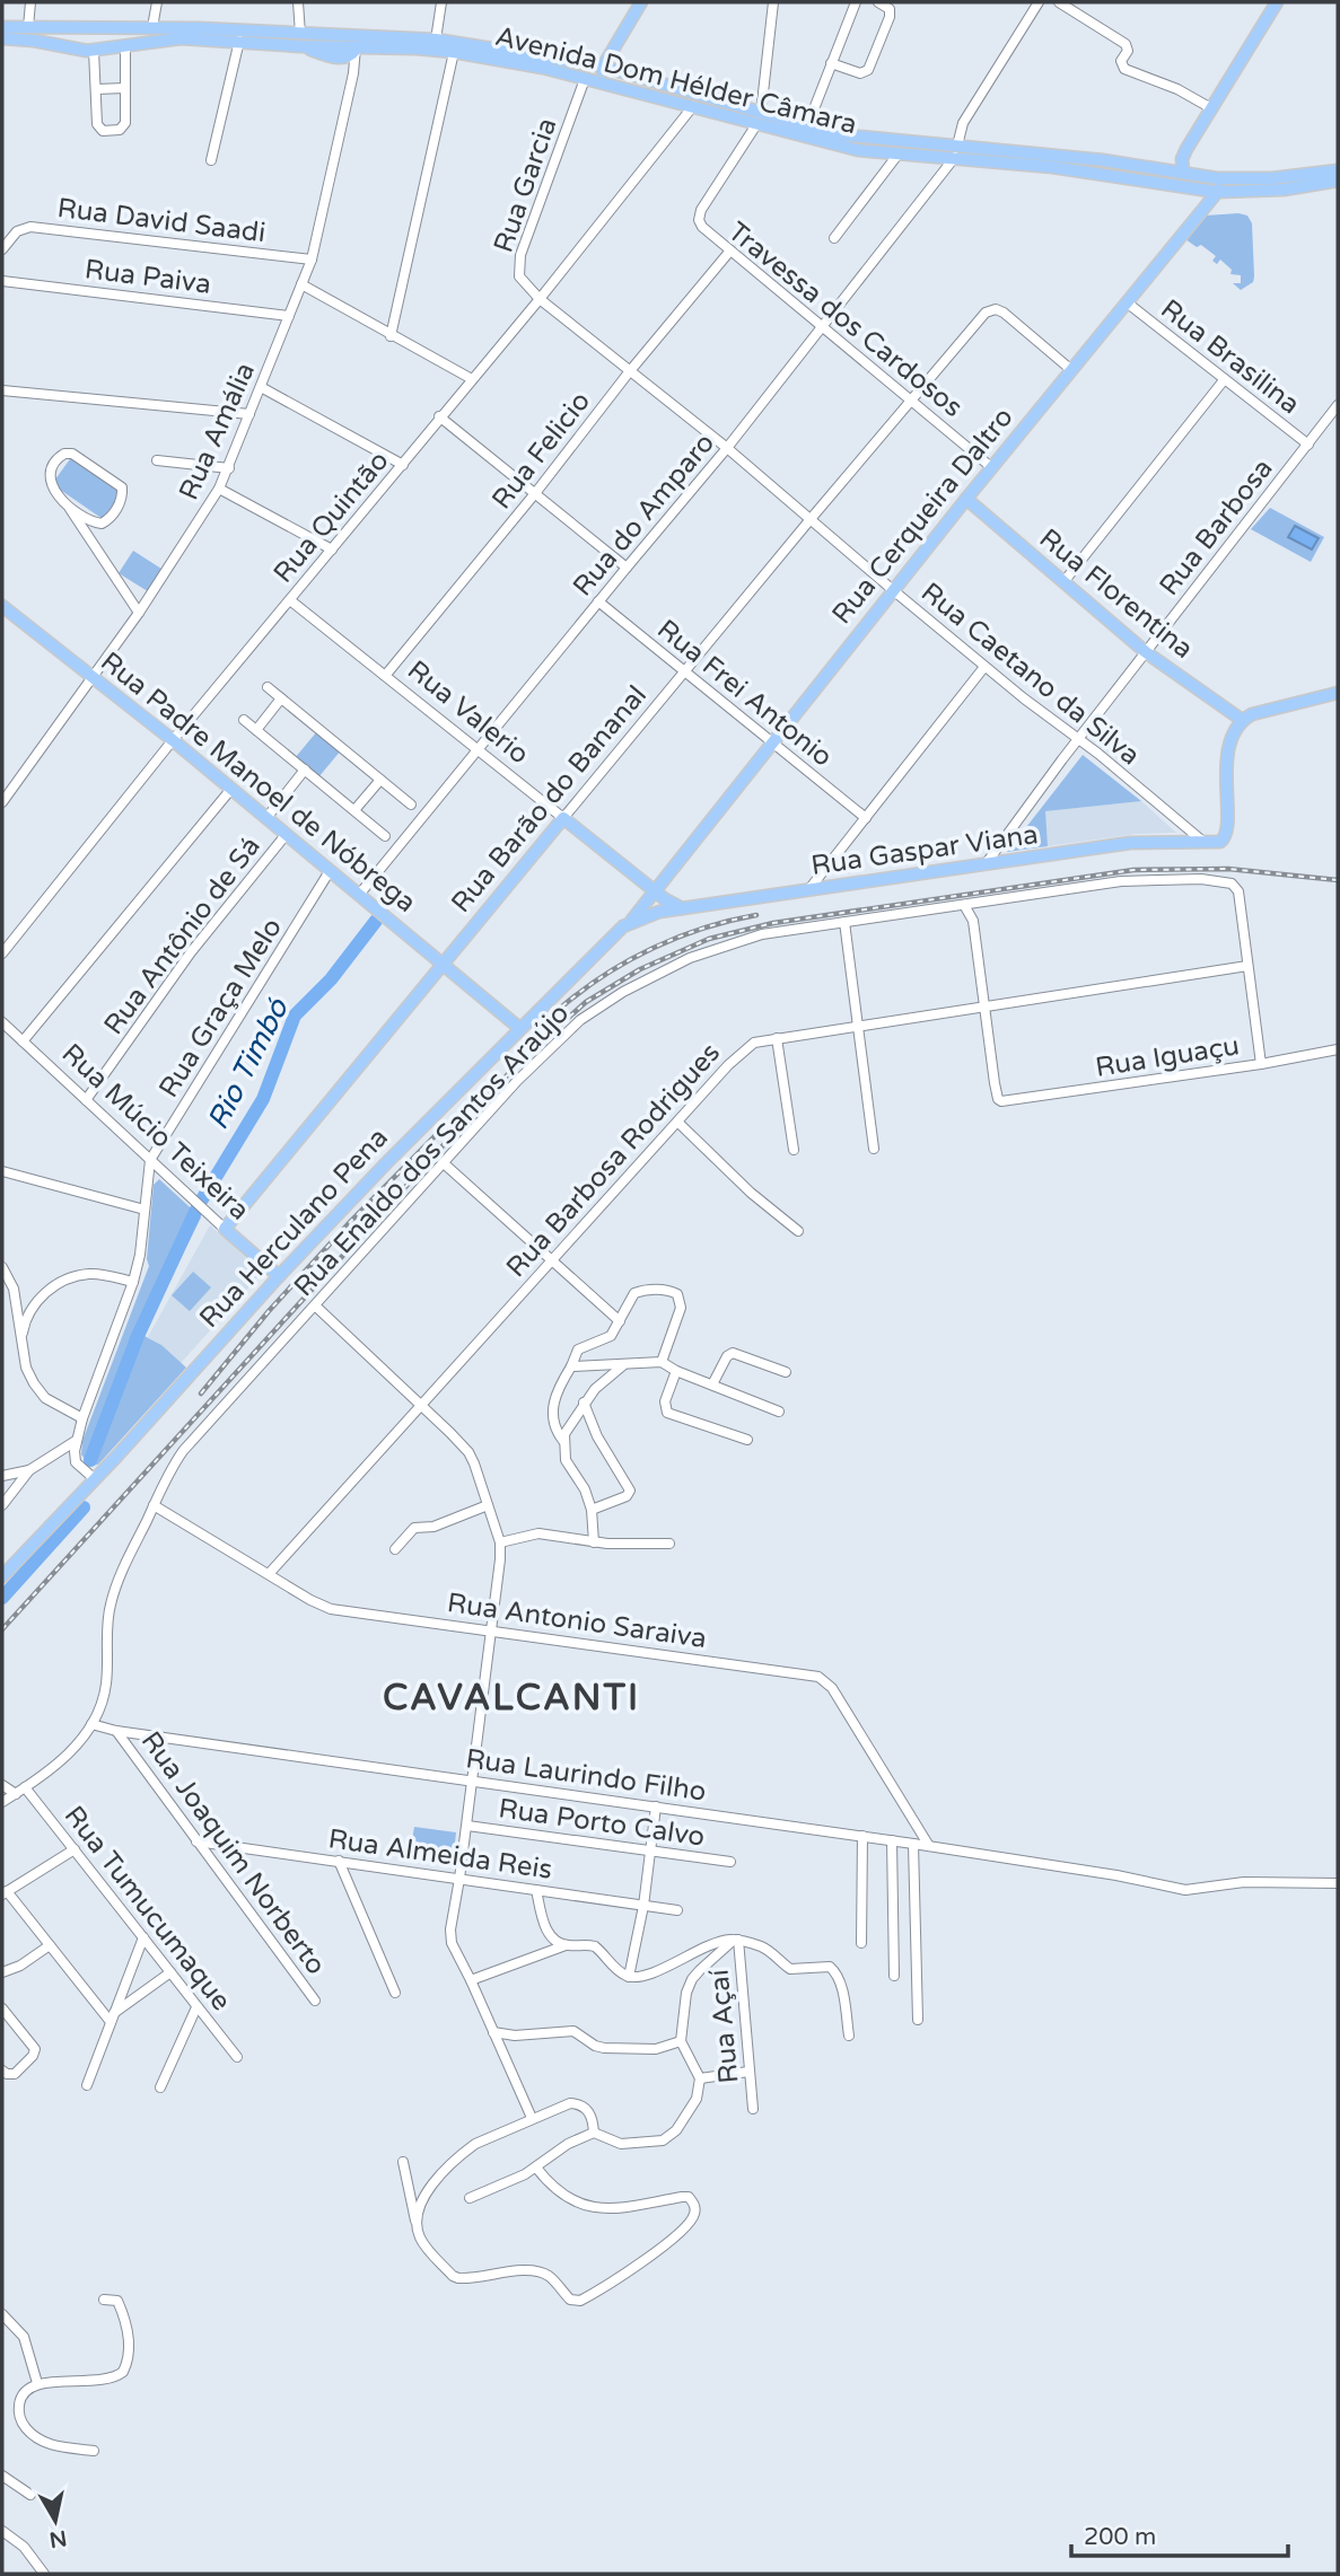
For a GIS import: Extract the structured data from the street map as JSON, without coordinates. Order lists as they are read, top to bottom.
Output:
{
  "streets": {
    "main road": [
      "Avenida Dom Hélder Câmara",
      "Rua Cerqueira Daltro",
      "Rua Florentina",
      "Rua Valerio",
      "Rua Padre Manoel de Nóbrega",
      "Rua Barão do Bananal",
      "Rua Gaspar Viana",
      "Rua Múcio Teixeira",
      "Rua Herculano Pena"
    ],
    "street": [
      "Rua Garcia",
      "Rua David Saadi",
      "Rua Paiva",
      "Travessa dos Cardosos",
      "Rua Brasilina",
      "Rua Amália",
      "Rua Felicio",
      "Rua do Amparo",
      "Rua Quintão",
      "Rua Barbosa",
      "Rua Caetano da Silva",
      "Rua Frei Antonio",
      "Rua Antônio de Sá",
      "Rua Graça Melo",
      "Rua Iguaçu",
      "Rua Enaldo dos Santos Araújo",
      "Rua Barbosa Rodrigues",
      "Rua Antonio Saraiva",
      "Rua Laurindo Filho",
      "Rua Porto Calvo",
      "Rua Joaquim Norberto",
      "Rua Almeida Reis",
      "Rua Tumucumaque",
      "Rua Açaí"
    ]
  },
  "crossings": [
    ["Avenida Dom Hélder Câmara", "Rua Garcia"],
    ["Avenida Dom Hélder Câmara", "Travessa dos Cardosos"],
    ["Avenida Dom Hélder Câmara", "Rua Amália"],
    ["Avenida Dom Hélder Câmara", "Rua do Amparo"],
    ["Avenida Dom Hélder Câmara", "Rua Cerqueira Daltro"],
    ["Avenida Dom Hélder Câmara", "Rua Quintão"],
    ["Rua Garcia", "Rua Quintão"],
    ["Rua Garcia", "Rua Caetano da Silva"],
    ["Rua David Saadi", "Rua Amália"],
    ["Rua Paiva", "Rua Amália"],
    ["Travessa dos Cardosos", "Rua Felicio"],
    ["Travessa dos Cardosos", "Rua do Amparo"],
    ["Travessa dos Cardosos", "Rua Cerqueira Daltro"],
    ["Travessa dos Cardosos", "Rua Barão do Bananal"],
    ["Rua Brasilina", "Rua Cerqueira Daltro"],
    ["Rua Brasilina", "Rua Barbosa"],
    ["Rua Amália", "Rua Padre Manoel de Nóbrega"],
    ["Rua Felicio", "Rua Caetano da Silva"],
    ["Rua Felicio", "Rua Valerio"],
    ["Rua do Amparo", "Rua Caetano da Silva"],
    ["Rua do Amparo", "Rua Frei Antonio"],
    ["Rua do Amparo", "Rua Valerio"],
    ["Rua do Amparo", "Rua Padre Manoel de Nóbrega"],
    ["Rua Cerqueira Daltro", "Rua Florentina"],
    ["Rua Cerqueira Daltro", "Rua Caetano da Silva"],
    ["Rua Cerqueira Daltro", "Rua Frei Antonio"],
    ["Rua Cerqueira Daltro", "Rua Valerio"],
    ["Rua Cerqueira Daltro", "Rua Barão do Bananal"],
    ["Rua Cerqueira Daltro", "Rua Gaspar Viana"],
    ["Rua Cerqueira Daltro", "Rua Herculano Pena"],
    ["Rua Quintão", "Rua Caetano da Silva"],
    ["Rua Quintão", "Rua Valerio"],
    ["Rua Quintão", "Rua Padre Manoel de Nóbrega"],
    ["Rua Barbosa", "Rua Florentina"],
    ["Rua Barbosa", "Rua Caetano da Silva"],
    ["Rua Barbosa", "Rua Gaspar Viana"],
    ["Rua Florentina", "Rua Gaspar Viana"],
    ["Rua Caetano da Silva", "Rua Barão do Bananal"],
    ["Rua Caetano da Silva", "Rua Gaspar Viana"],
    ["Rua Frei Antonio", "Rua Barão do Bananal"],
    ["Rua Valerio", "Rua Barão do Bananal"],
    ["Rua Padre Manoel de Nóbrega", "Rua Barão do Bananal"],
    ["Rua Padre Manoel de Nóbrega", "Rua Antônio de Sá"],
    ["Rua Padre Manoel de Nóbrega", "Rua Graça Melo"],
    ["Rua Padre Manoel de Nóbrega", "Rua Herculano Pena"],
    ["Rua Barão do Bananal", "Rua Múcio Teixeira"],
    ["Rua Gaspar Viana", "Rua Herculano Pena"],
    ["Rua Antônio de Sá", "Rua Múcio Teixeira"],
    ["Rua Graça Melo", "Rua Múcio Teixeira"],
    ["Rua Iguaçu", "Rua Barbosa Rodrigues"],
    ["Rua Múcio Teixeira", "Rua Herculano Pena"],
    ["Rua Enaldo dos Santos Araújo", "Rua Barbosa Rodrigues"],
    ["Rua Enaldo dos Santos Araújo", "Rua Antonio Saraiva"],
    ["Rua Enaldo dos Santos Araújo", "Rua Laurindo Filho"],
    ["Rua Enaldo dos Santos Araújo", "Rua Tumucumaque"],
    ["Rua Barbosa Rodrigues", "Rua Antonio Saraiva"],
    ["Rua Antonio Saraiva", "Rua Laurindo Filho"],
    ["Rua Laurindo Filho", "Rua Joaquim Norberto"],
    ["Rua Joaquim Norberto", "Rua Almeida Reis"]
  ],
  "districts": ["CAVALCANTI"],
  "water": ["Rio Timbó"],
  "scale_bar": "200 m",
  "north": "bottom"
}
